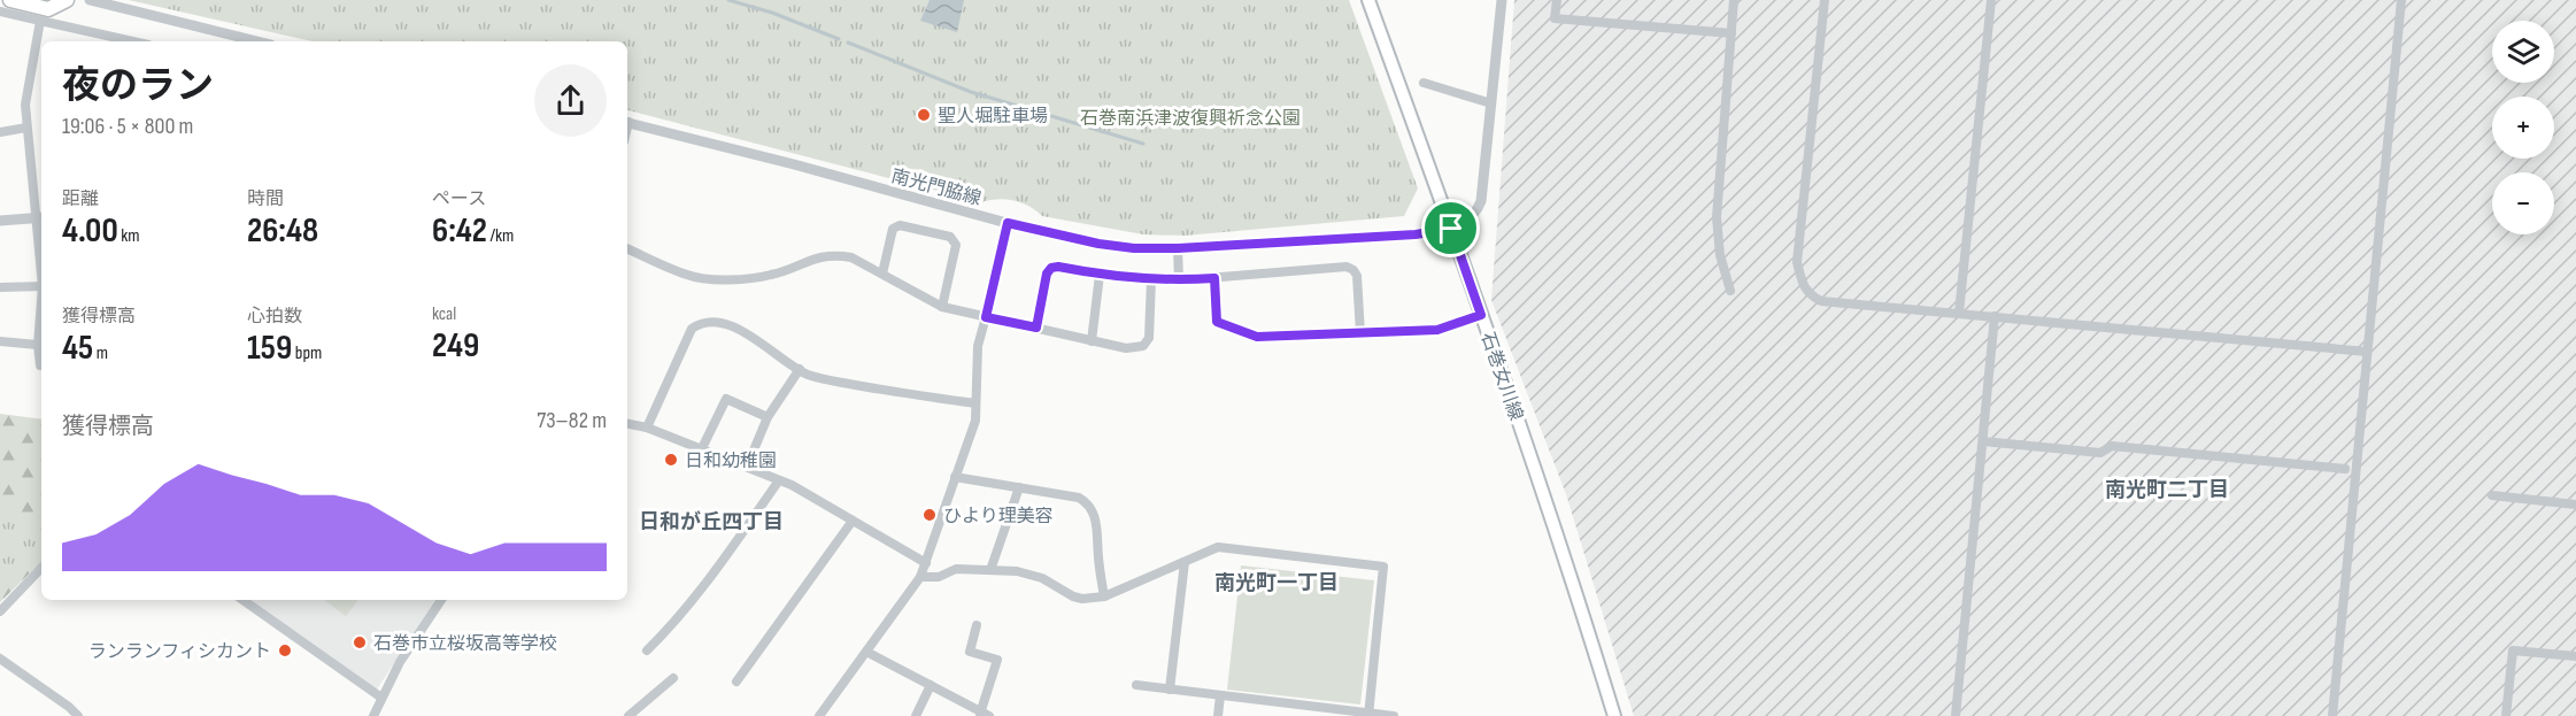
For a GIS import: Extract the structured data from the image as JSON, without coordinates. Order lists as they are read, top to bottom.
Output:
{
  "streets": {
    "main road": ["石巻女川線"],
    "street": ["南光門脇線"]
  },
  "crossings": [
    ["南光門脇線", "石巻女川線"]
  ],
  "districts": ["南光町二丁目", "日和が丘四丁目", "南光町一丁目"],
  "parks": ["石巻南浜津波復興祈念公園"],
  "places": [
    "聖人堀駐車場",
    "日和幼稚園",
    "ひより理美容",
    "石巻市立桜坂高等学校",
    "ランランフィシカント"
  ],
  "page": {
    "map_buttons": ["+", "−"],
    "heading": ["夜のラン", "19:06 · 5 × 800 m"],
    "stats": [
      ["距離", "4.00 km"],
      ["時間", "26:48"],
      ["ペース", "6:42 /km"],
      ["獲得標高", "45 m"],
      ["心拍数", "159 bpm"],
      ["kcal", "249"]
    ],
    "chart": ["獲得標高", "73–82 m"]
  }
}
